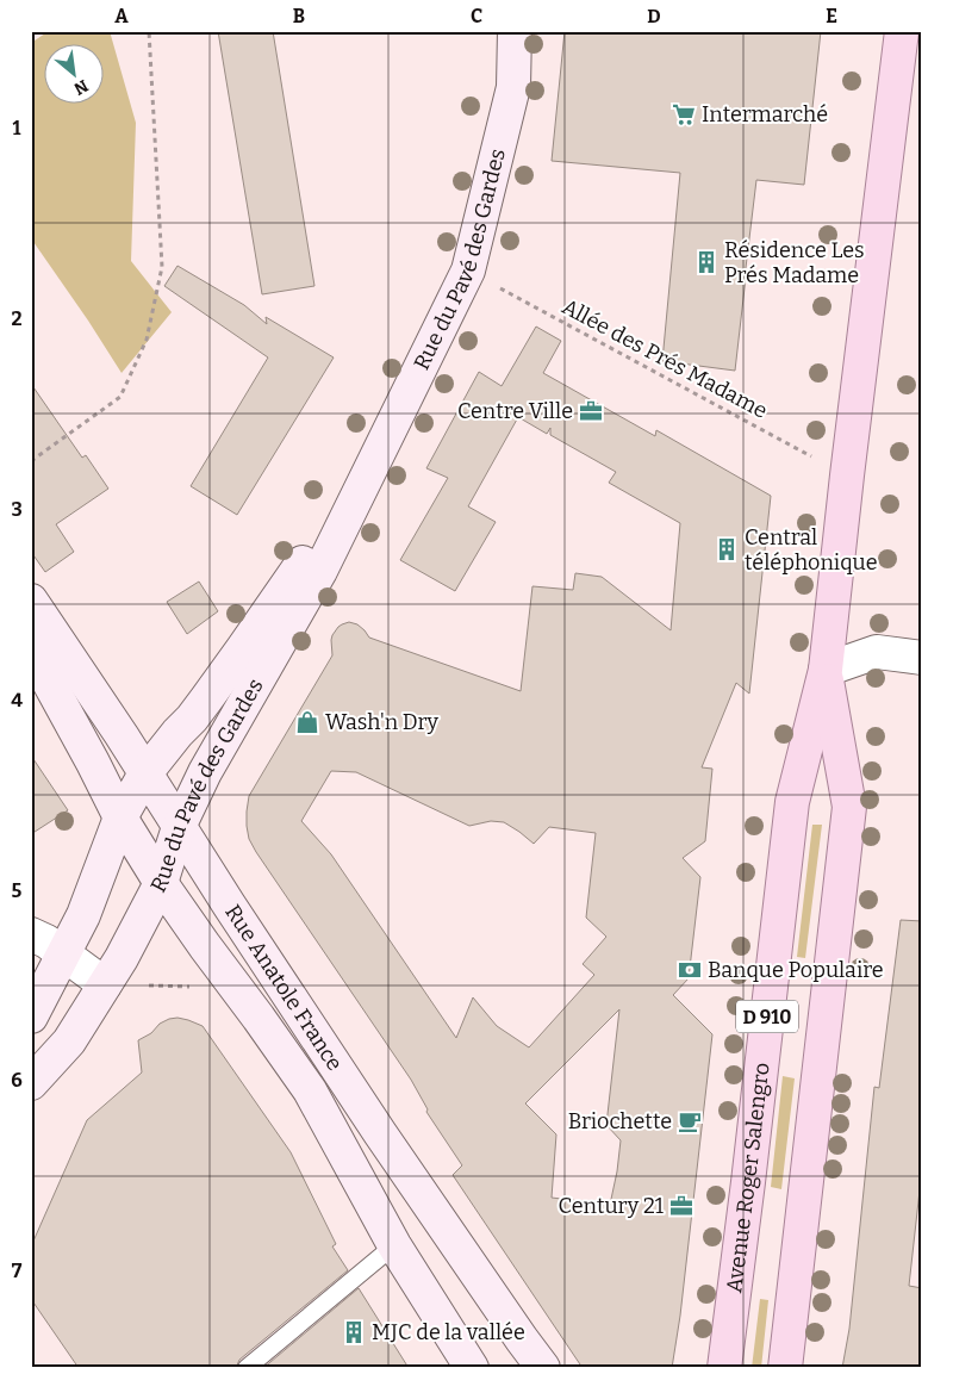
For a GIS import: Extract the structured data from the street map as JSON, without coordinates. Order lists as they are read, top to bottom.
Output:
{
  "streets": {
    "main road": [
      "Rue du Pavé des Gardes",
      "Rue Anatole France",
      "D 910",
      "Avenue Roger Salengro"
    ],
    "path": ["Allée des Prés Madame"]
  },
  "crossings": [
    ["Rue du Pavé des Gardes", "Allée des Prés Madame"],
    ["Rue du Pavé des Gardes", "Rue Anatole France"],
    ["Allée des Prés Madame", "Avenue Roger Salengro"]
  ],
  "places": {
    "supermarket": ["Intermarché"],
    "building": ["Résidence Les Prés Madame", "Central téléphonique", "MJC de la vallée"],
    "office": ["Centre Ville", "Century 21"],
    "shop": ["Wash'n Dry"],
    "bank": ["Banque Populaire"],
    "cafe": ["Briochette"]
  },
  "north": "bottom right",
  "grid": {
    "columns": [
      "A",
      "B",
      "C",
      "D",
      "E"
    ],
    "rows": [
      "1",
      "2",
      "3",
      "4",
      "5",
      "6",
      "7"
    ]
  }
}
